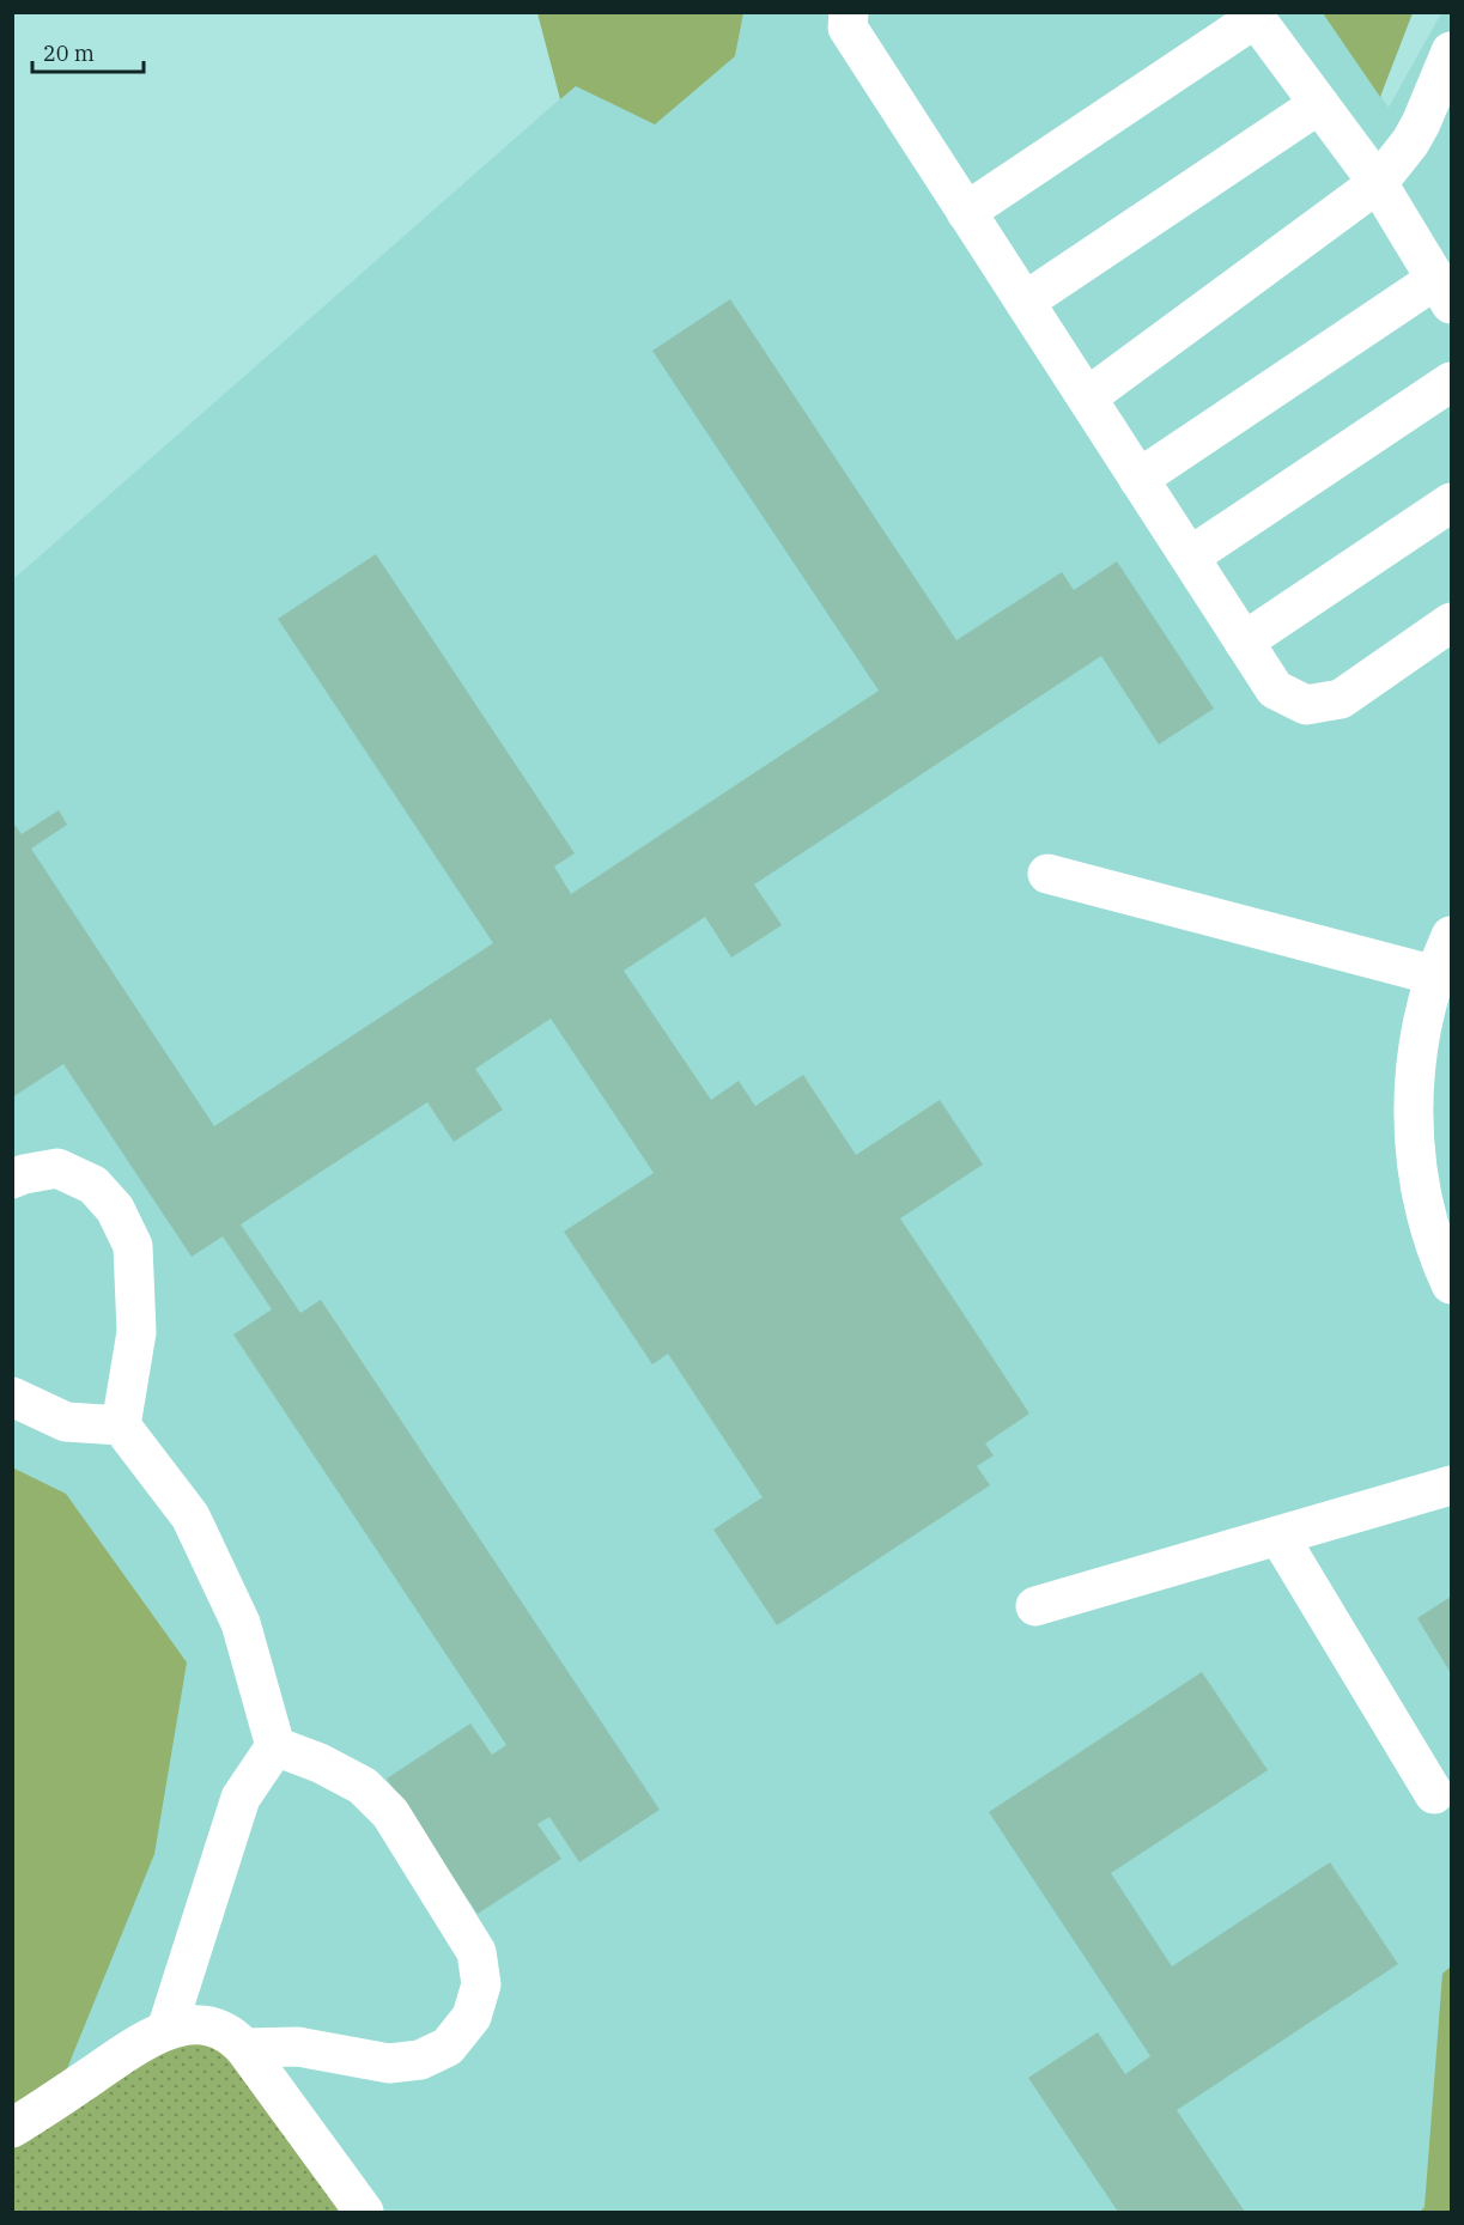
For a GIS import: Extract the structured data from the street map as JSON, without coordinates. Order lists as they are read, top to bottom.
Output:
{
  "scale_bar": "20 m"
}
